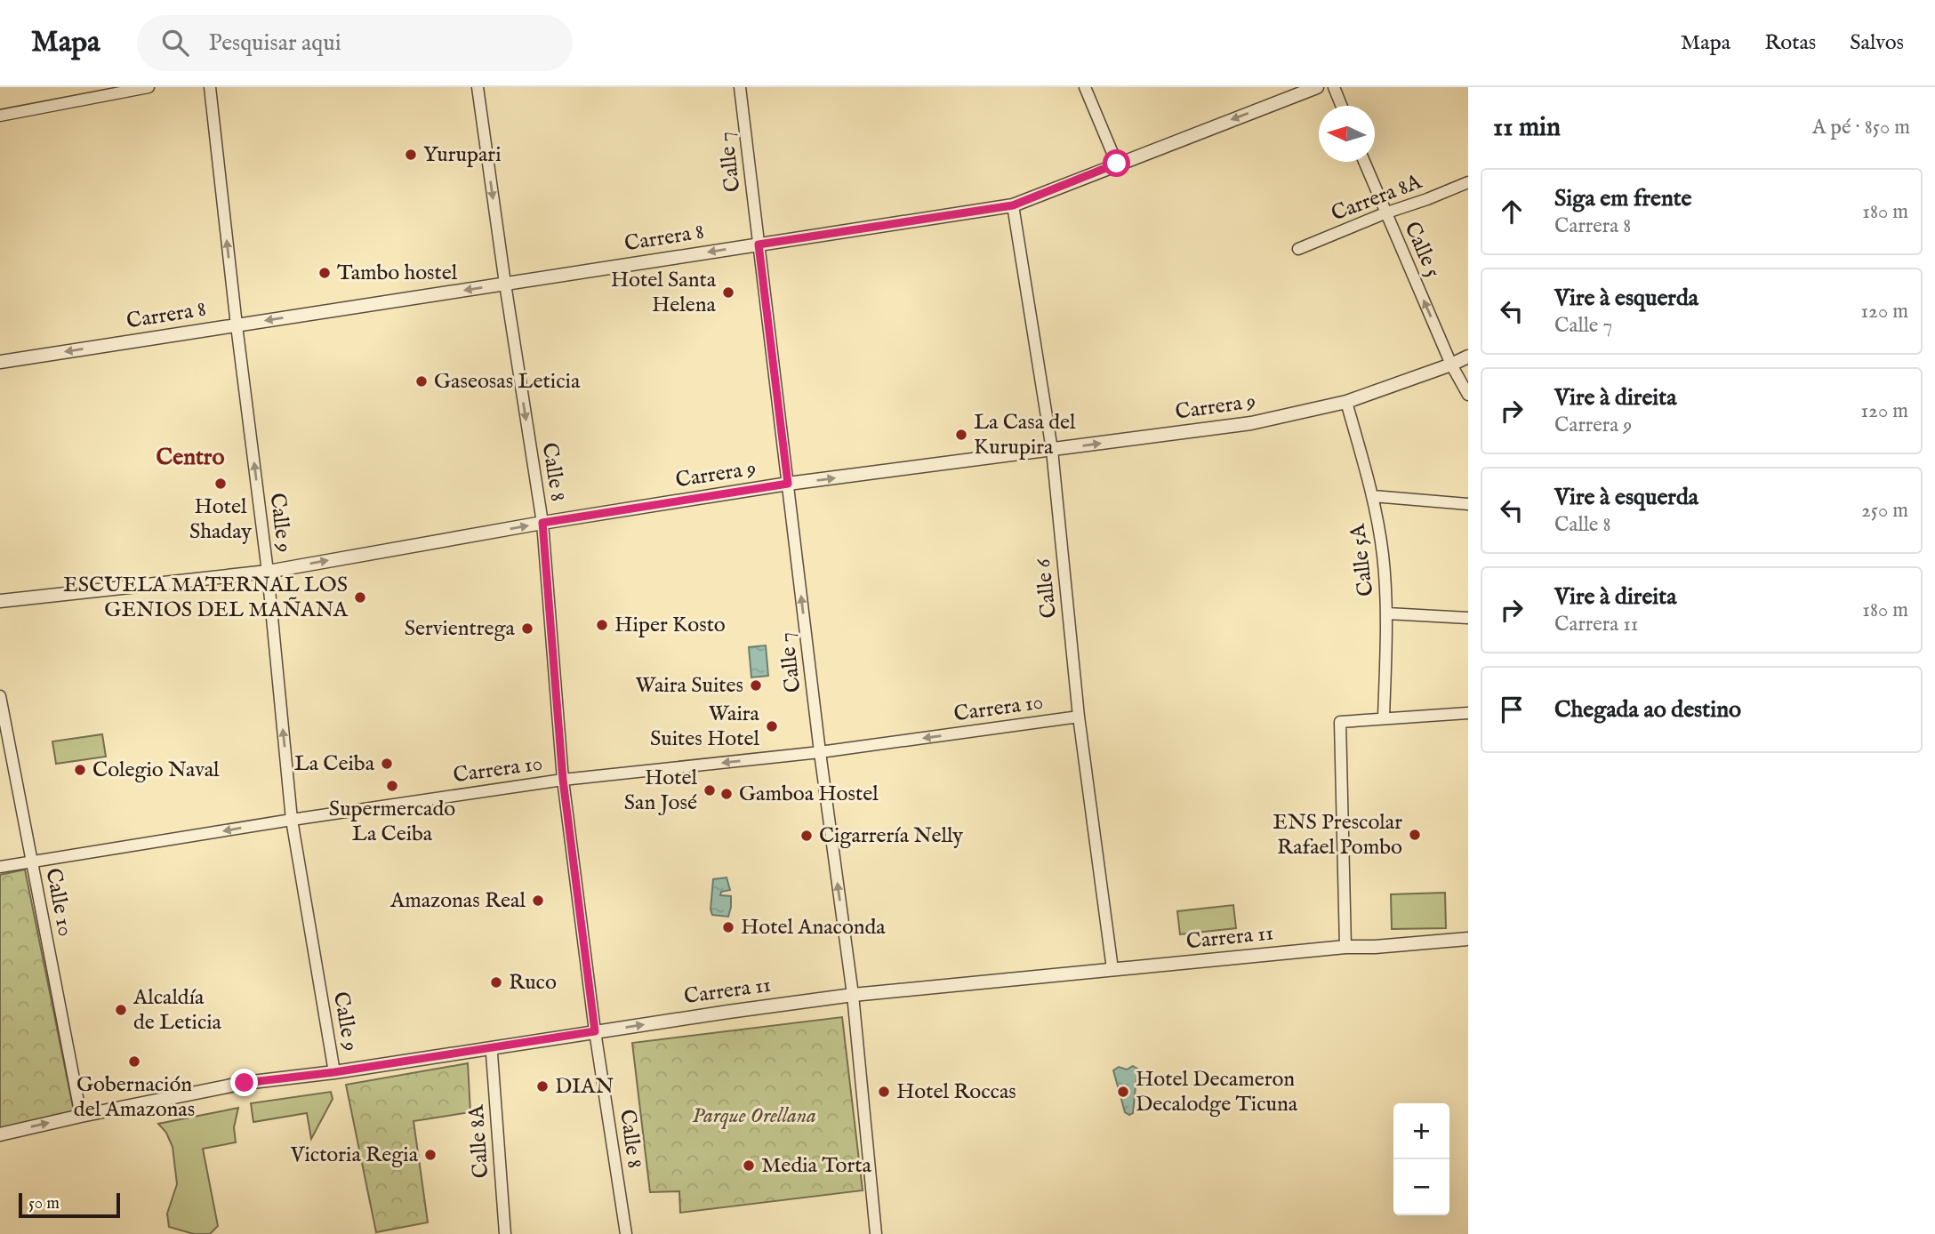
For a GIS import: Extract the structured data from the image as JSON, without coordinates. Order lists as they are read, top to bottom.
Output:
{
  "streets": {
    "street": [
      "Calle 7",
      "Carrera 8A",
      "Carrera 8",
      "Calle 5",
      "Carrera 9",
      "Calle 8",
      "Calle 9",
      "Calle 5A",
      "Calle 6",
      "Carrera 10",
      "Calle 10",
      "Carrera 11",
      "Calle 8A"
    ]
  },
  "crossings": [
    ["Calle 7", "Carrera 8"],
    ["Calle 7", "Carrera 9"],
    ["Calle 7", "Carrera 10"],
    ["Calle 7", "Carrera 11"],
    ["Carrera 8A", "Calle 5"],
    ["Carrera 8", "Calle 8"],
    ["Carrera 8", "Calle 9"],
    ["Carrera 8", "Calle 6"],
    ["Calle 5", "Carrera 9"],
    ["Carrera 9", "Calle 8"],
    ["Carrera 9", "Calle 9"],
    ["Carrera 9", "Calle 5A"],
    ["Carrera 9", "Calle 6"],
    ["Calle 8", "Carrera 10"],
    ["Calle 8", "Carrera 11"],
    ["Calle 9", "Carrera 10"],
    ["Calle 9", "Carrera 11"],
    ["Calle 6", "Carrera 10"],
    ["Calle 6", "Carrera 11"],
    ["Carrera 10", "Calle 10"],
    ["Calle 10", "Carrera 11"],
    ["Carrera 11", "Calle 8A"]
  ],
  "one_way": [
    "Calle 7",
    "Carrera 8",
    "Calle 5",
    "Carrera 9",
    "Calle 8",
    "Calle 9",
    "Carrera 10"
  ],
  "districts": ["Centro"],
  "parks": ["Parque Orellana"],
  "places": [
    "Yurupari",
    "Tambo hostel",
    "Hotel Santa Helena",
    "Gaseosas Leticia",
    "La Casa del Kurupira",
    "Hotel Shaday",
    "ESCUELA MATERNAL LOS GENIOS DEL MAÑANA",
    "Hiper Kosto",
    "Servientrega",
    "Waira Suites",
    "Waira Suites Hotel",
    "La Ceiba",
    "Colegio Naval",
    "Supermercado La Ceiba",
    "Hotel San José",
    "Gamboa Hostel",
    "ENS Prescolar Rafael Pombo",
    "Cigarrería Nelly",
    "Amazonas Real",
    "Hotel Anaconda",
    "Ruco",
    "Alcaldía de Leticia",
    "Gobernación del Amazonas",
    "DIAN",
    "Hotel Roccas",
    "Hotel Decameron Decalodge Ticuna",
    "Victoria Regia",
    "Media Torta"
  ],
  "scale_bar": "50 m",
  "north": "left",
  "page": {
    "header": "Mapa",
    "search": "Pesquisar aqui",
    "nav": ["Mapa", "Rotas", "Salvos"],
    "heading": ["11 min", "A pé · 850 m"],
    "list": [
      ["Siga em frente", "Carrera 8", "180 m"],
      ["Vire à esquerda", "Calle 7", "120 m"],
      ["Vire à direita", "Carrera 9", "120 m"],
      ["Vire à esquerda", "Calle 8", "250 m"],
      ["Vire à direita", "Carrera 11", "180 m"],
      "Chegada ao destino"
    ],
    "map_buttons": ["+", "−"],
    "scale": "50 m"
  }
}
